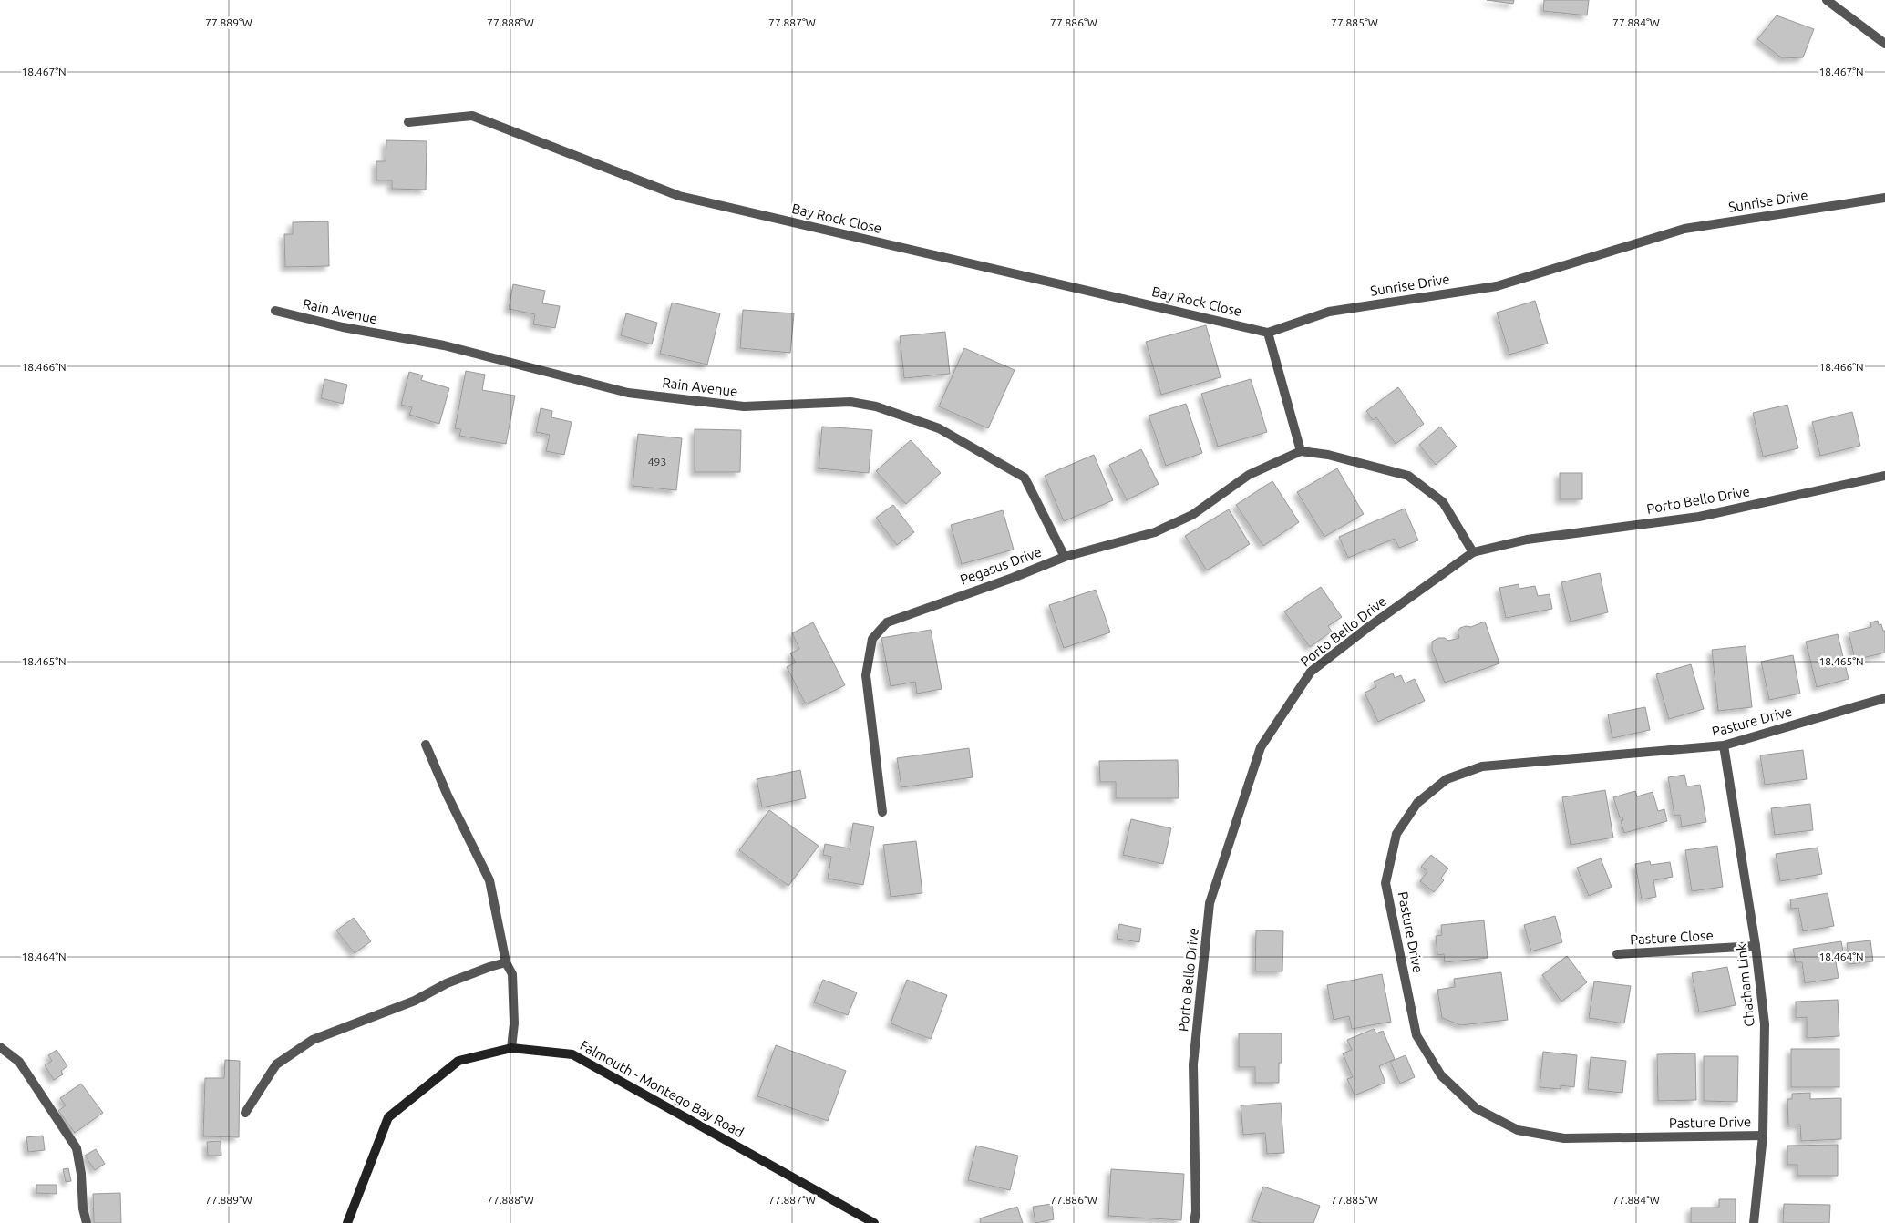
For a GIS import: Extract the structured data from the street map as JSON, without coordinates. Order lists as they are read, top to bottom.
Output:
{
  "streets": {
    "main road": ["Falmouth - Montego Bay Road"],
    "street": [
      "Sunrise Drive",
      "Bay Rock Close",
      "Rain Avenue",
      "Porto Bello Drive",
      "Pegasus Drive",
      "Pasture Drive",
      "Pasture Close",
      "Chatham Link"
    ]
  },
  "crossings": [
    ["Sunrise Drive", "Bay Rock Close"],
    ["Rain Avenue", "Pegasus Drive"],
    ["Pasture Drive", "Chatham Link"],
    ["Pasture Close", "Chatham Link"]
  ],
  "house_numbers": ["493"],
  "coordinates": [
    "77.889°W",
    "77.888°W",
    "77.887°W",
    "77.886°W",
    "77.885°W",
    "77.884°W",
    "18.467°N",
    "18.466°N",
    "18.465°N",
    "18.464°N"
  ]
}
